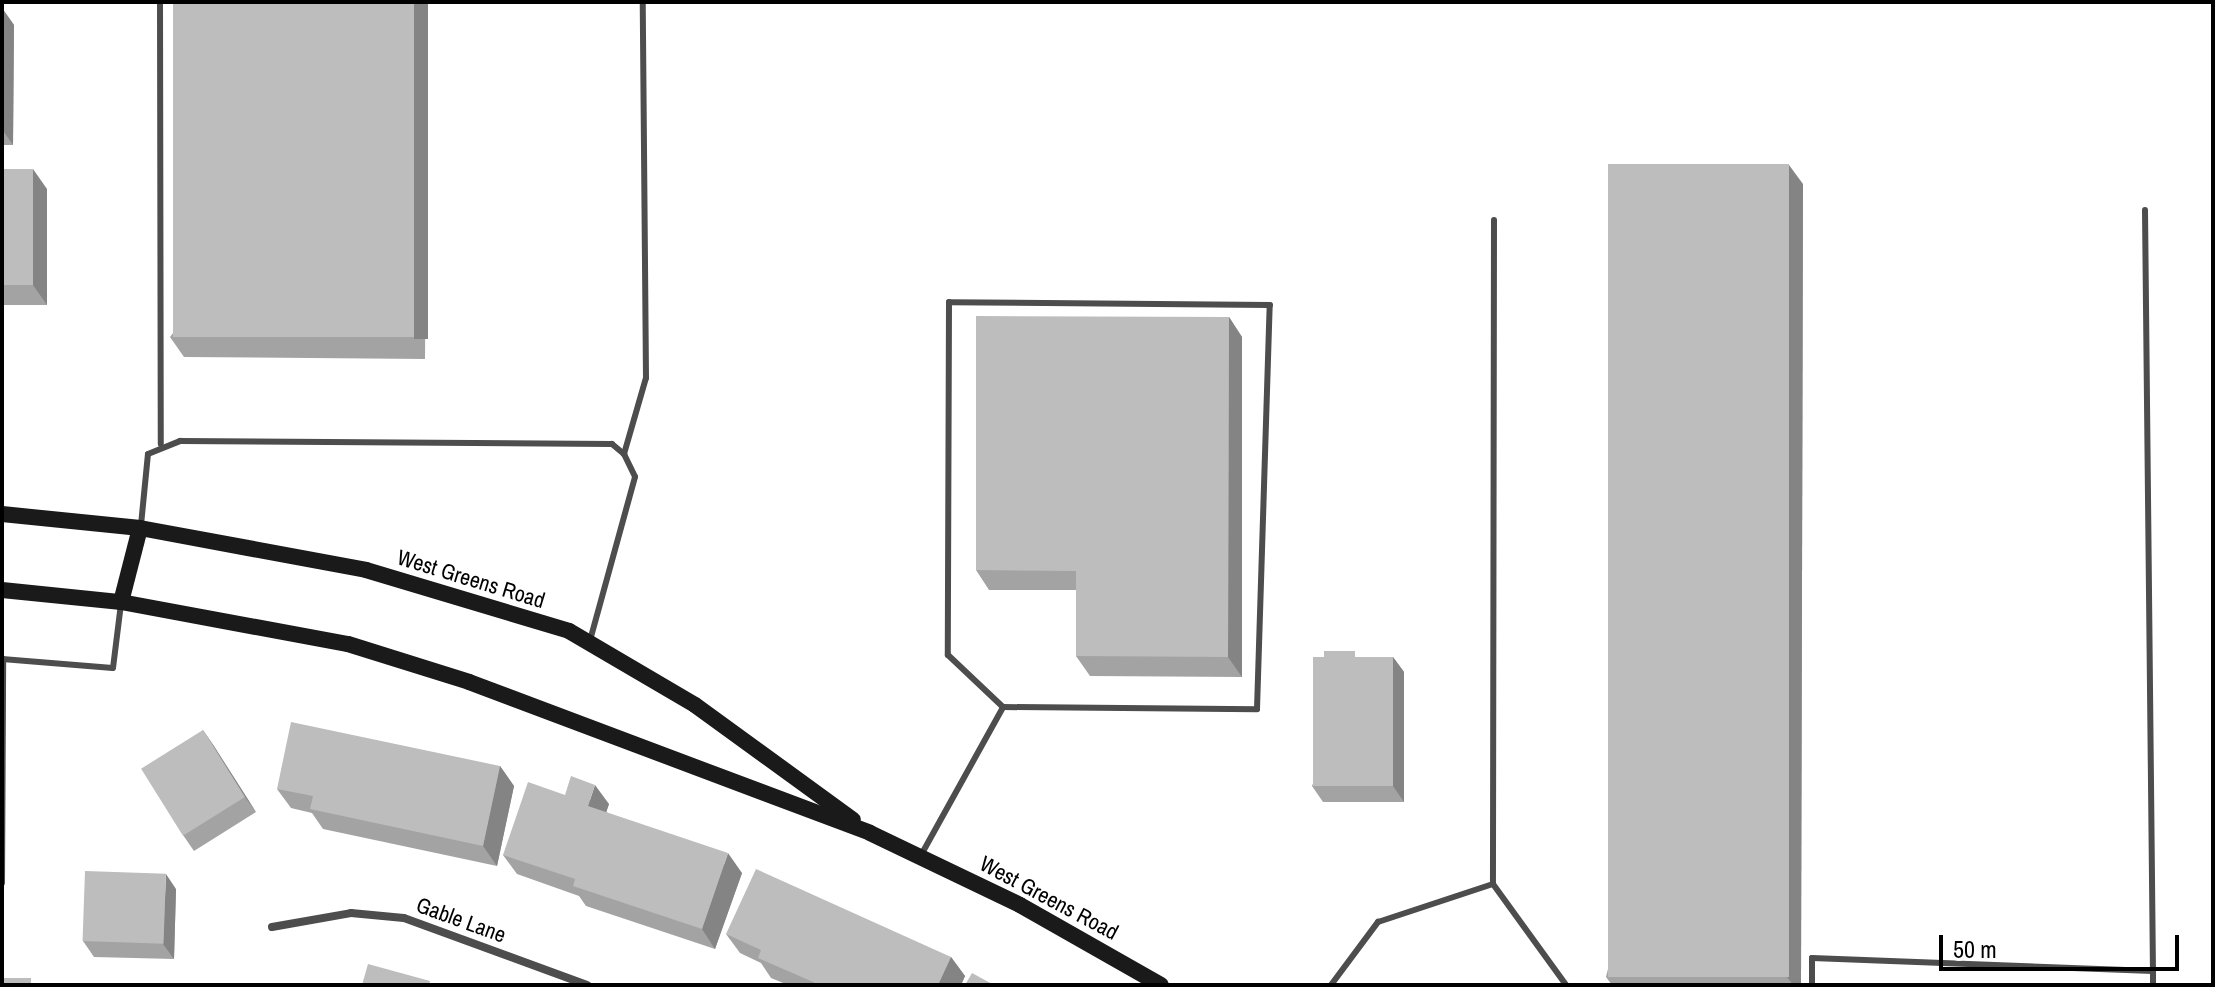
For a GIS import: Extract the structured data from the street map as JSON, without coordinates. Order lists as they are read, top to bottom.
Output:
{
  "streets": {
    "main road": ["West Greens Road"],
    "street": ["Gable Lane"]
  },
  "scale_bar": "50 m"
}
